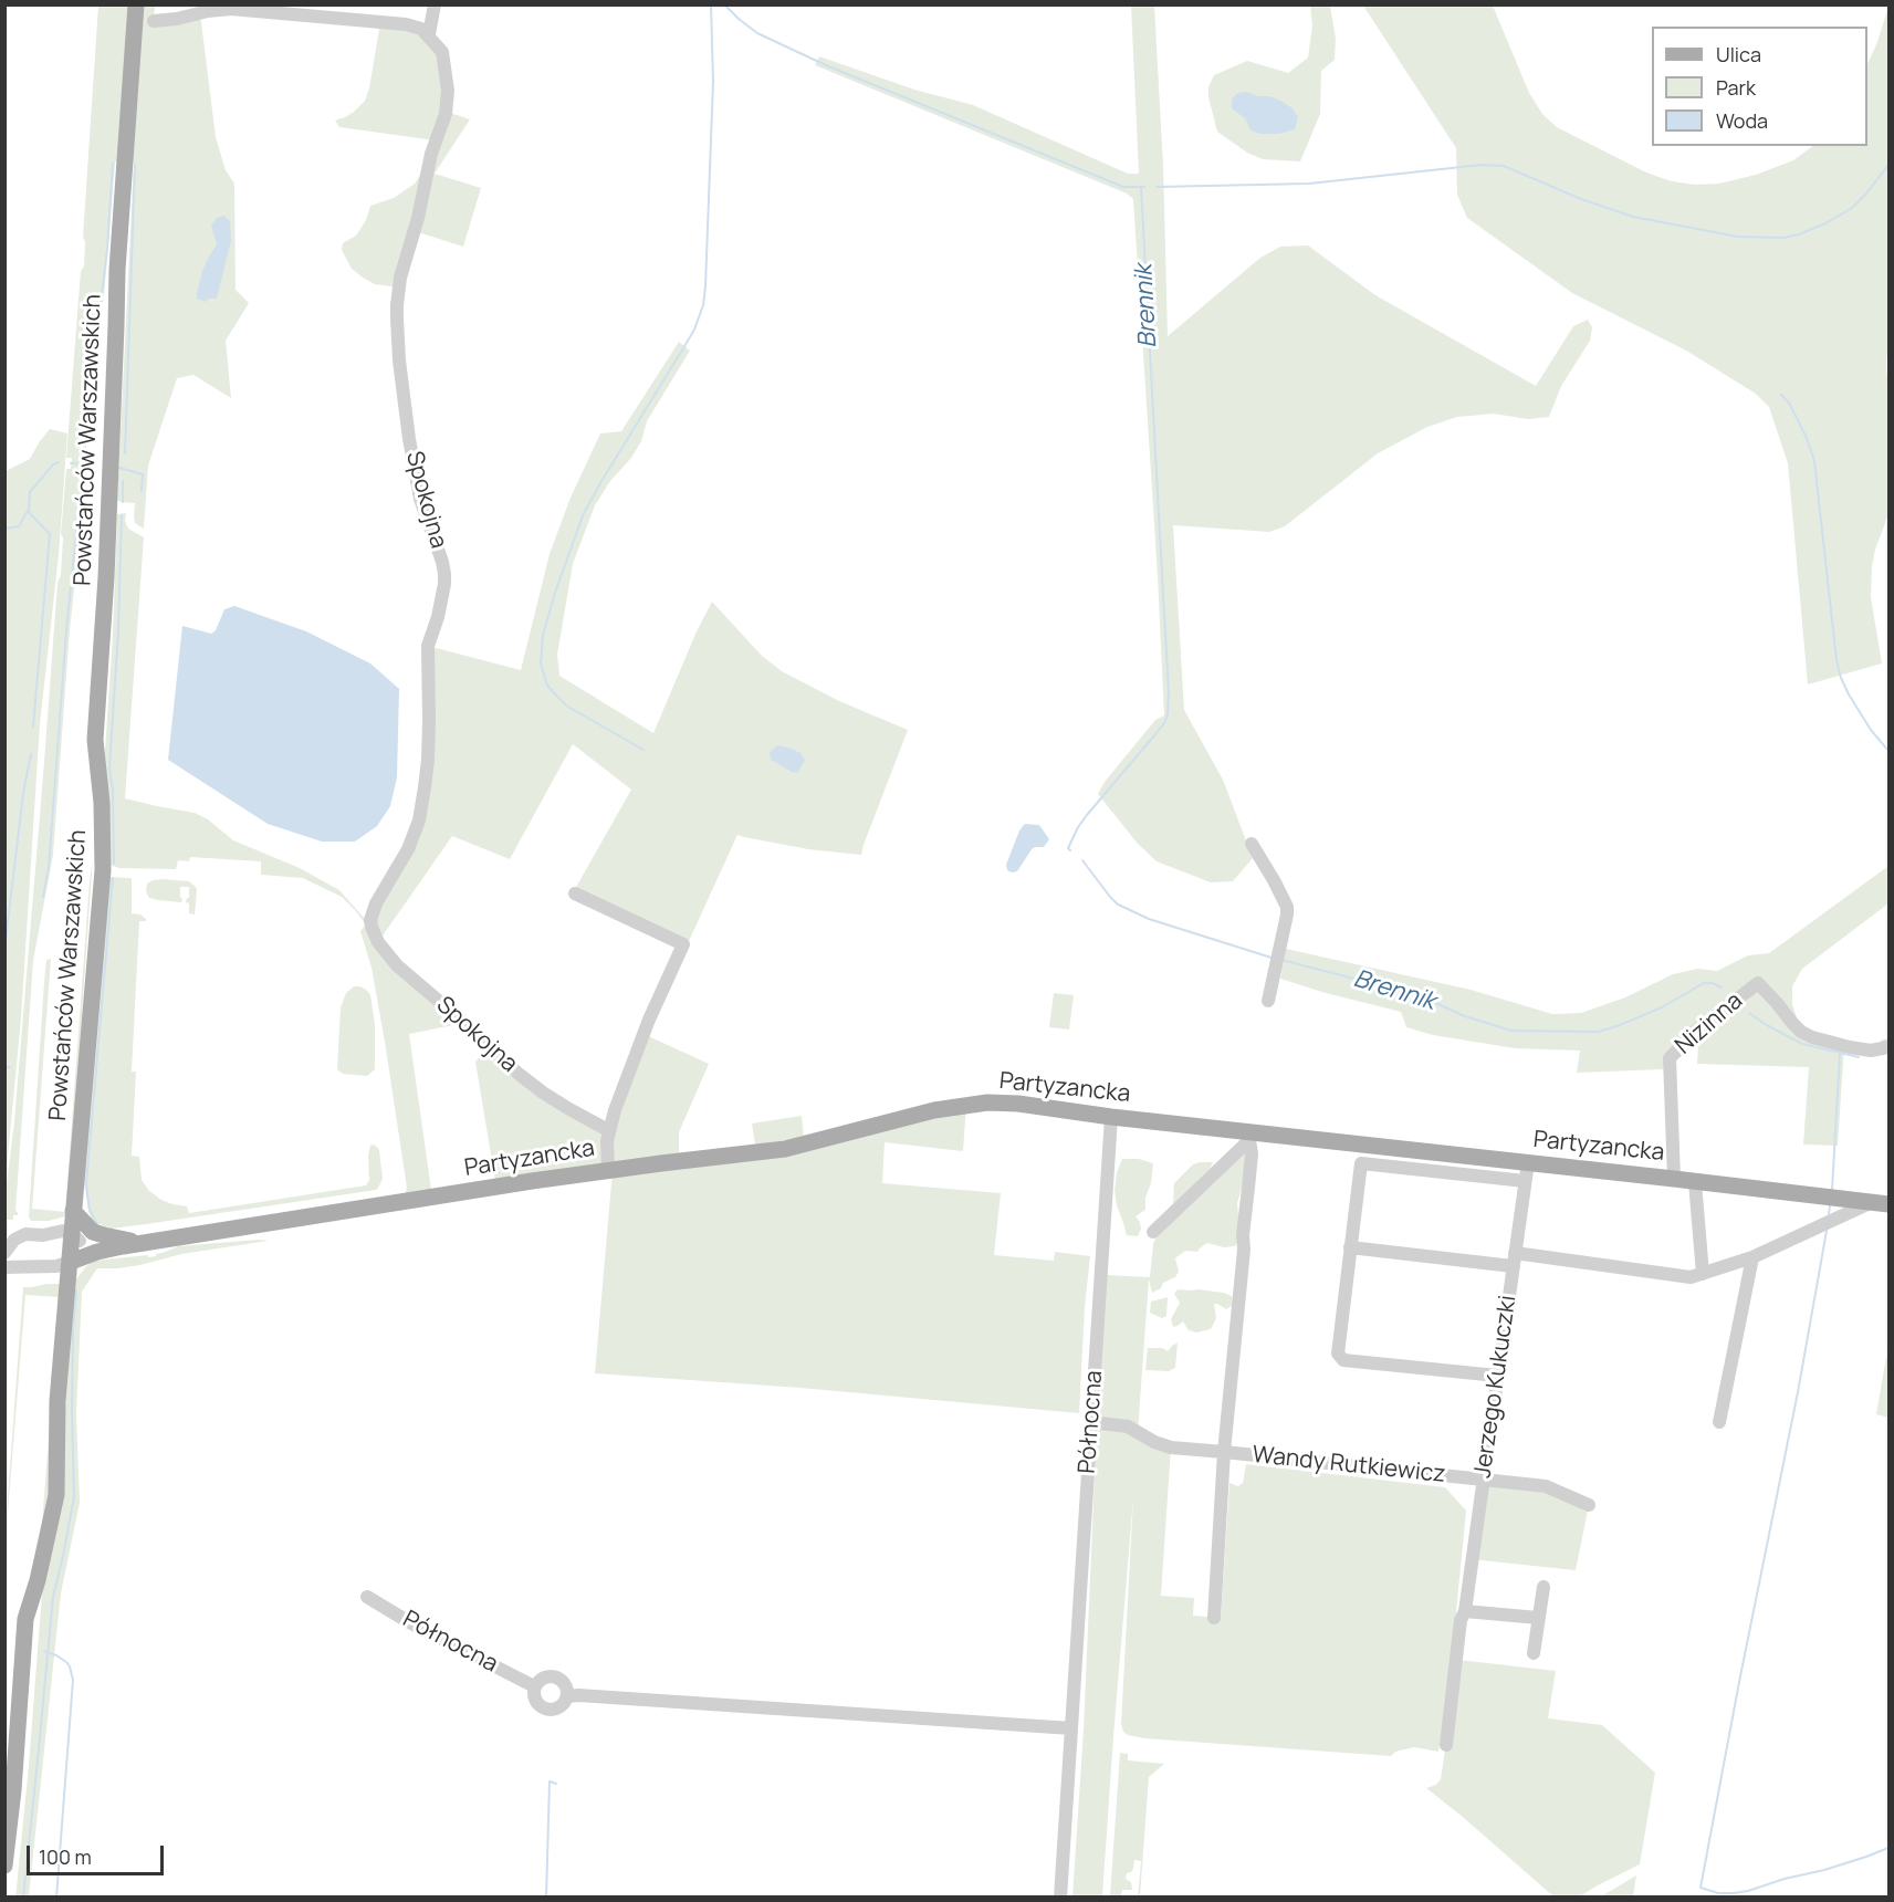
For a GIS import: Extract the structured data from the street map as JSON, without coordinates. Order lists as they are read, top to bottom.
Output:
{
  "streets": {
    "main road": ["Powstańców Warszawskich", "Partyzancka"],
    "street": [
      "Spokojna",
      "Nizinna",
      "Jerzego Kukuczki",
      "Północna",
      "Wandy Rutkiewicz"
    ]
  },
  "crossings": [
    ["Powstańców Warszawskich", "Partyzancka"],
    ["Nizinna", "Partyzancka"],
    ["Partyzancka", "Jerzego Kukuczki"],
    ["Partyzancka", "Północna"],
    ["Partyzancka", "Wandy Rutkiewicz"],
    ["Jerzego Kukuczki", "Wandy Rutkiewicz"],
    ["Północna", "Wandy Rutkiewicz"]
  ],
  "water": ["Brennik"],
  "legend": ["Ulica", "Park", "Woda"],
  "scale_bar": "100 m"
}
